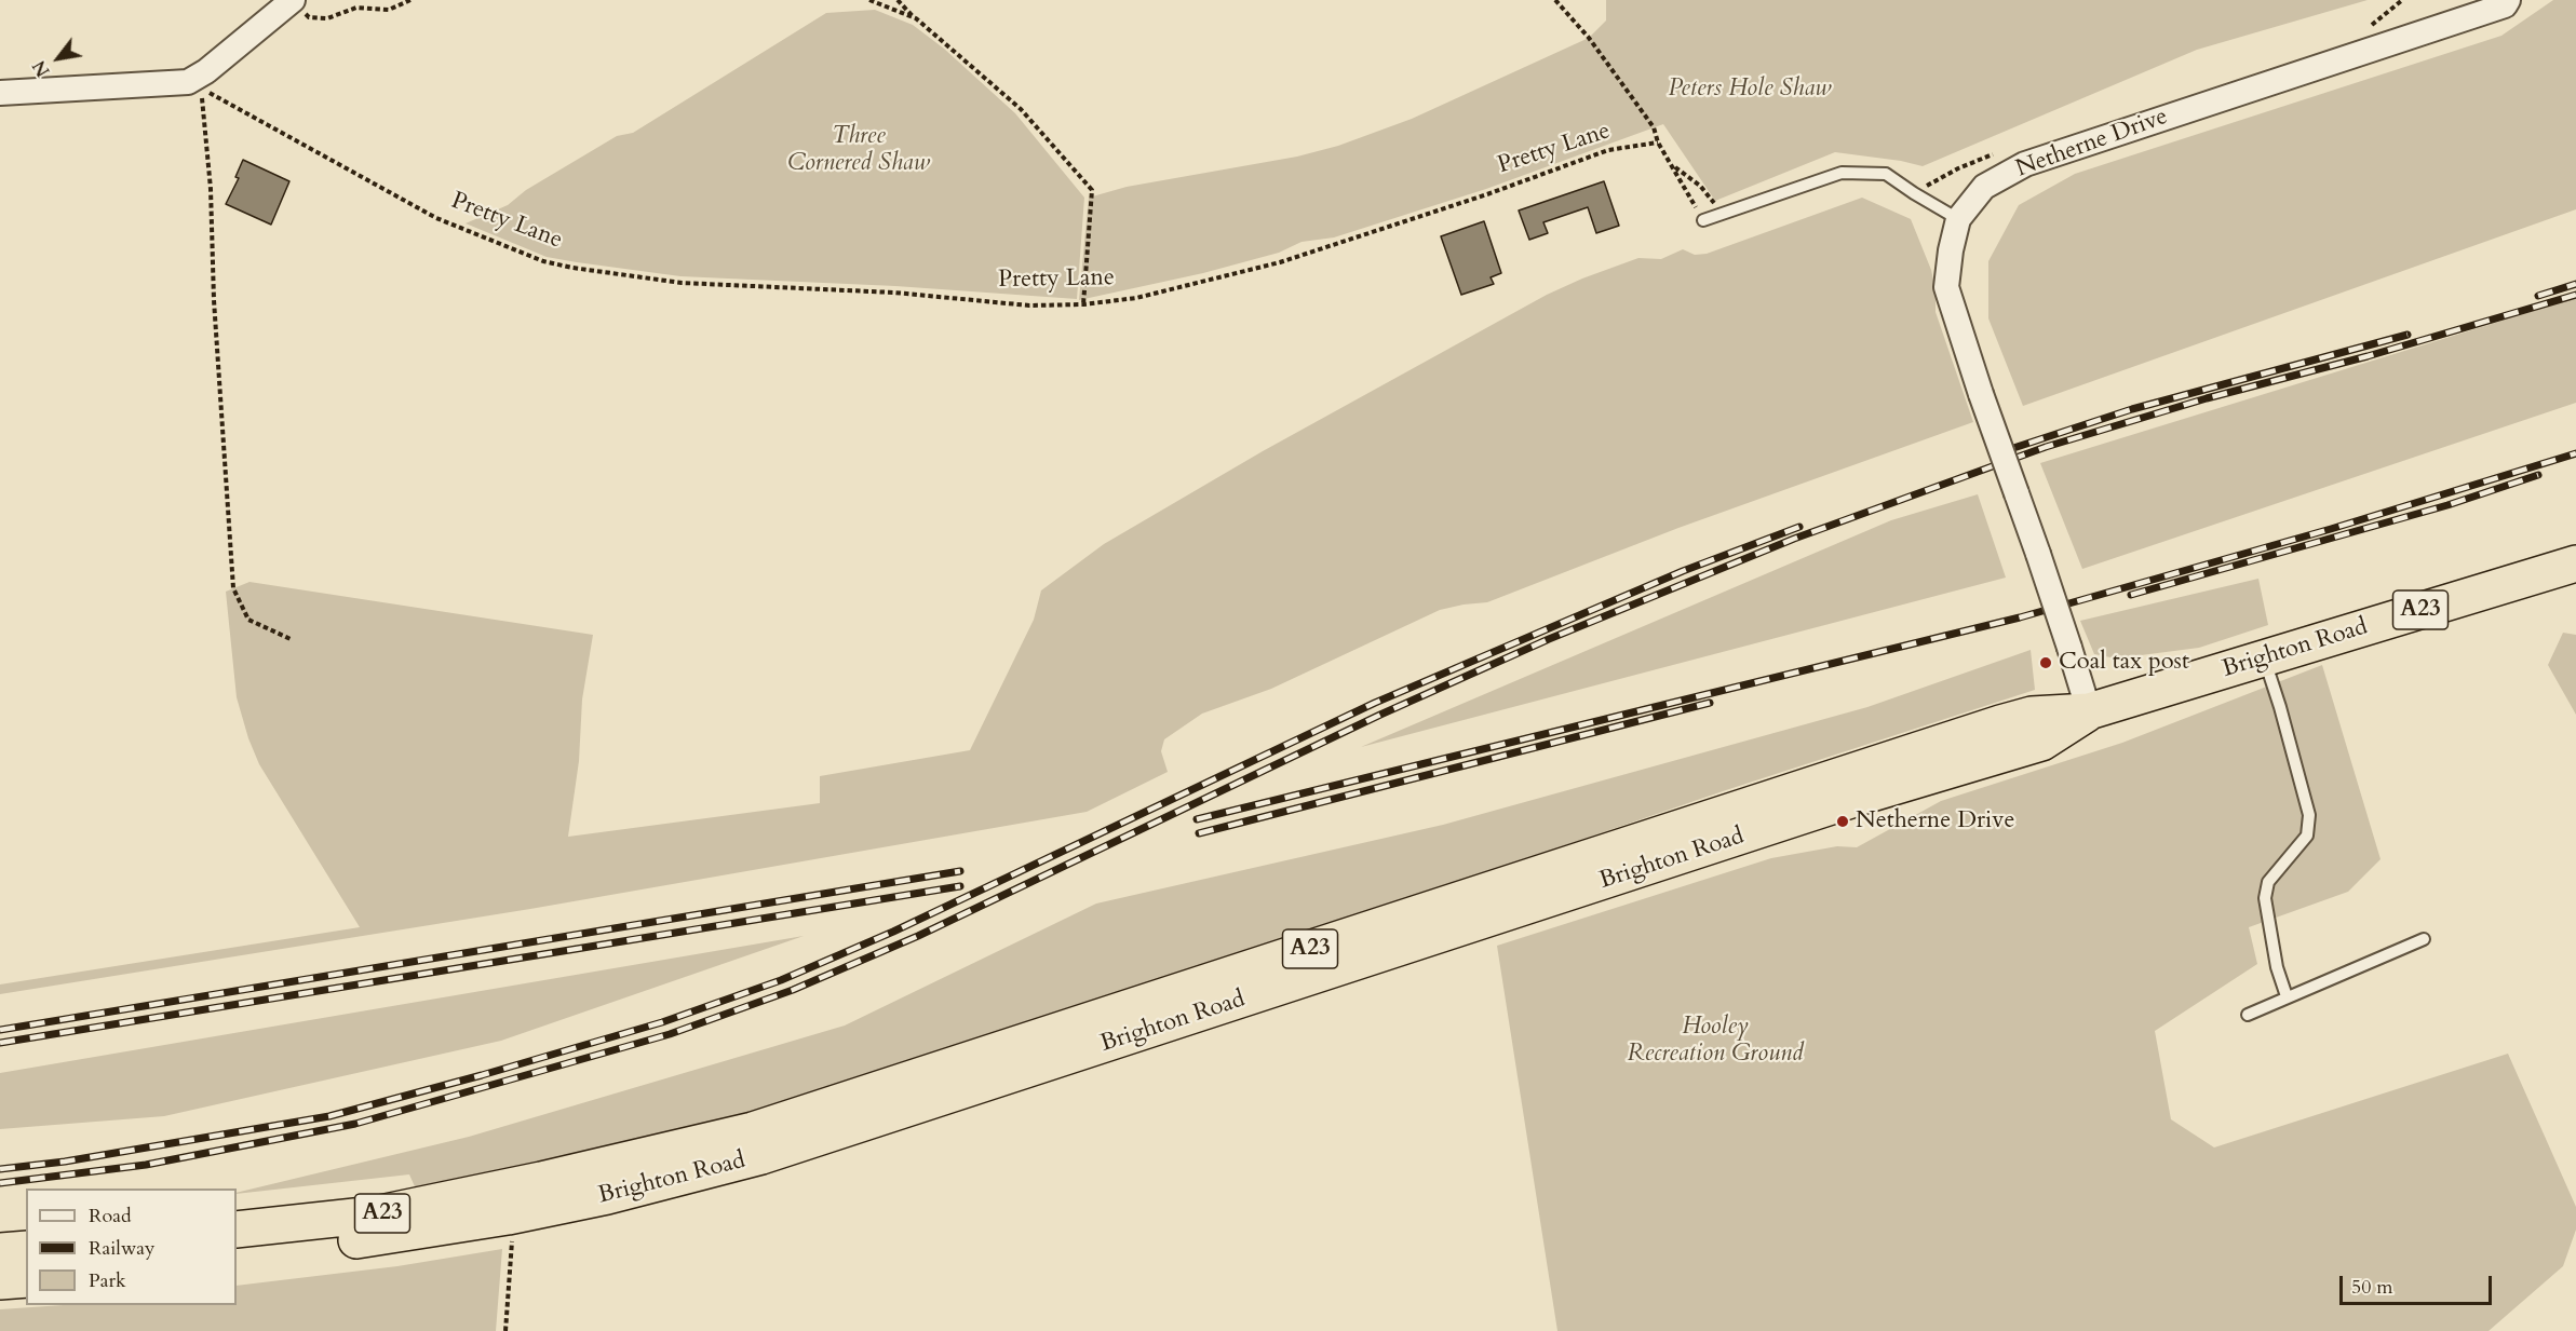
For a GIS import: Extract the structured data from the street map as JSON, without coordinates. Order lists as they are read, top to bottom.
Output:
{
  "streets": {
    "highway": ["A23", "Brighton Road"],
    "street": ["Netherne Drive"],
    "path": ["Pretty Lane"]
  },
  "crossings": [
    ["Netherne Drive", "Brighton Road"]
  ],
  "parks": ["Peters Hole Shaw", "Three Cornered Shaw", "Hooley Recreation Ground"],
  "places": ["Coal tax post", "Netherne Drive"],
  "legend": ["Road", "Railway", "Park"],
  "scale_bar": "50 m",
  "north": "bottom left"
}
